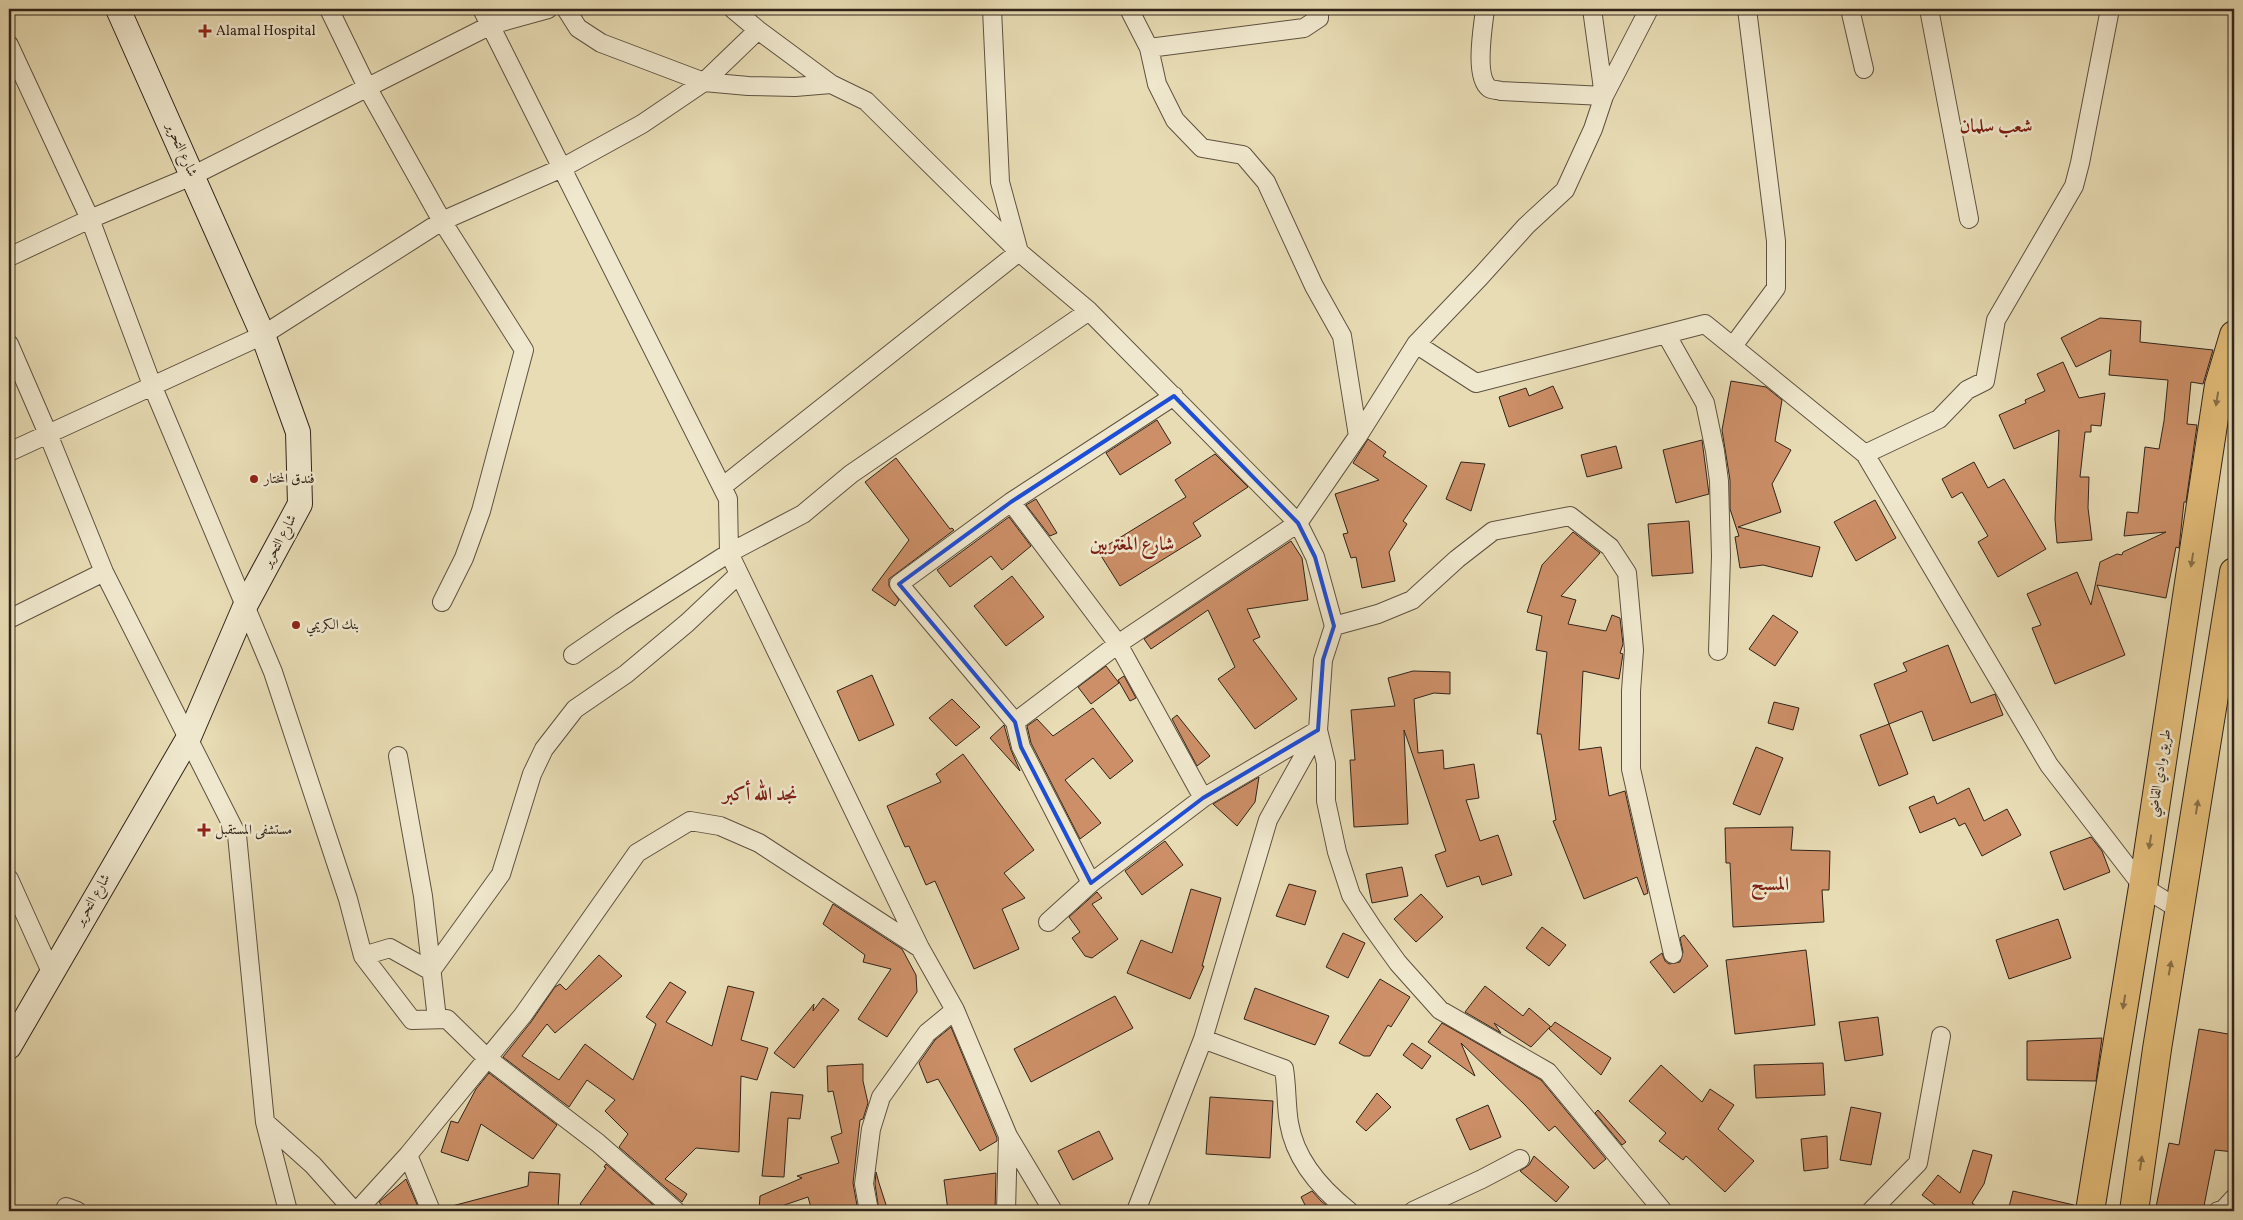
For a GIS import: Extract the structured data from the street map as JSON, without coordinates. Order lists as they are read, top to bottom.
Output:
{
  "streets": {
    "main road": ["شارع التحرير", "طريق وادي القاضي"]
  },
  "districts": [
    "شعب سلمان",
    "شارع المغتربين",
    "نجد الله أكبر",
    "المسبح"
  ],
  "places": {
    "health": ["Alamal Hospital", "مستشفى المستقبل"],
    "other": ["فندق المختار", "بنك الكريمي"]
  }
}
